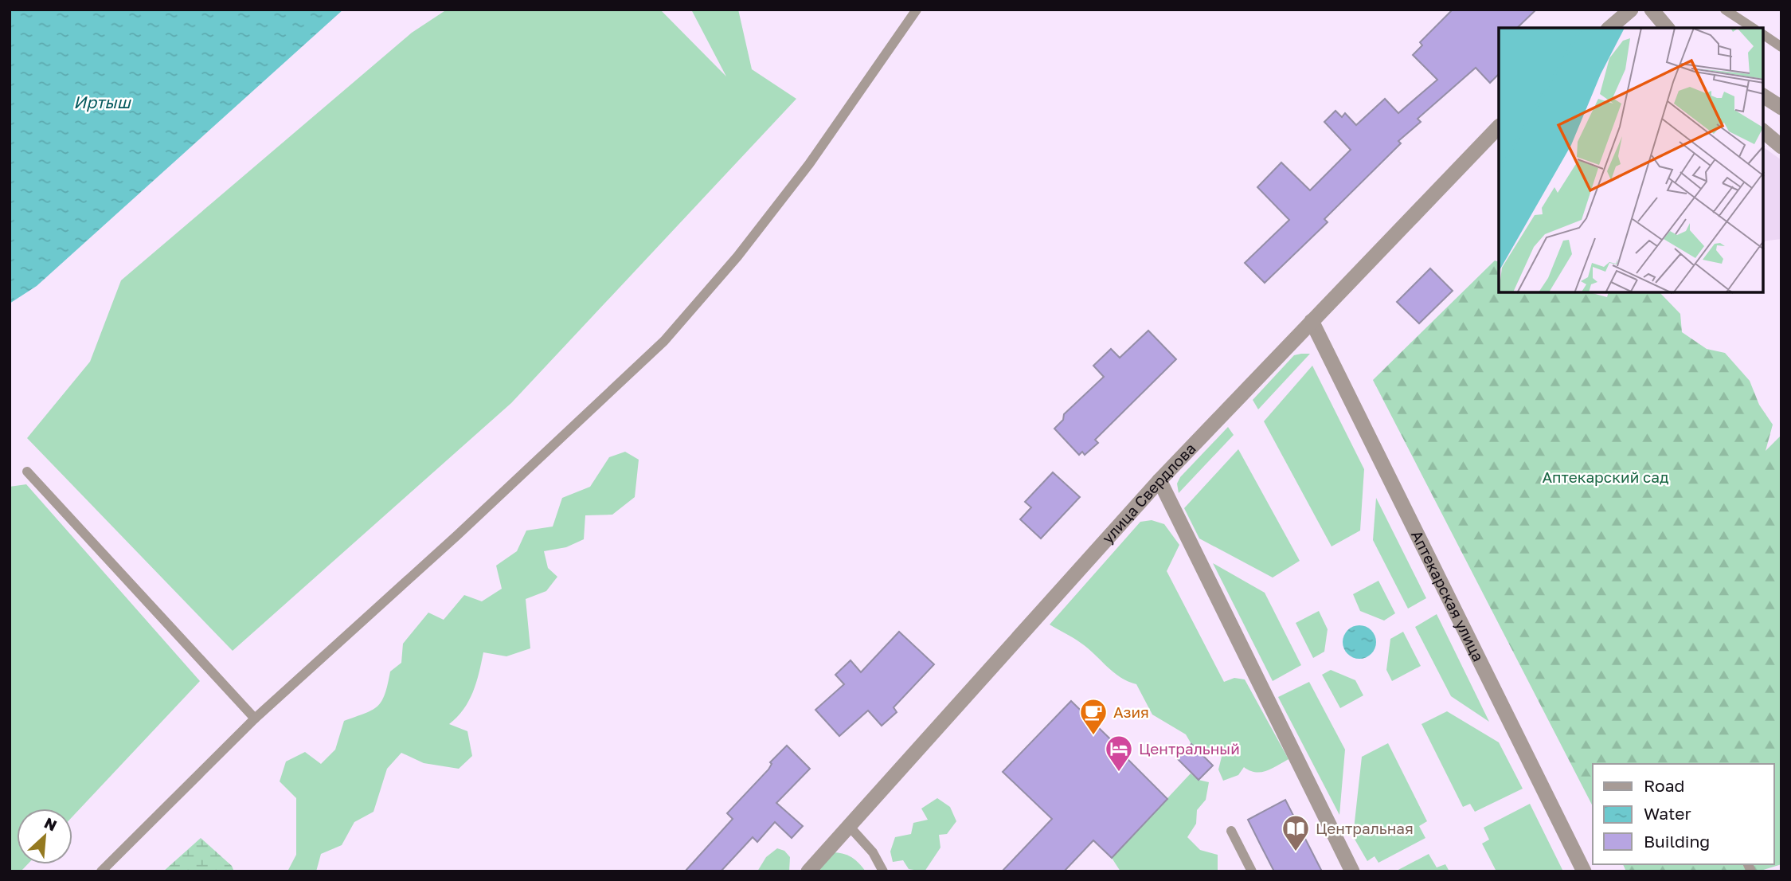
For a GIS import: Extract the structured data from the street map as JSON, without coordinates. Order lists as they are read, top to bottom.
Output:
{
  "streets": {
    "street": ["улица Свердлова", "Аптекарская улица"]
  },
  "crossings": [
    ["улица Свердлова", "Аптекарская улица"]
  ],
  "water": ["Иртыш"],
  "parks": ["Аптекарский сад"],
  "places": {
    "cafe": ["Азия"],
    "hotel": ["Центральный"],
    "library": ["Центральная"]
  },
  "legend": ["Road", "Water", "Building"],
  "north": "top right"
}
